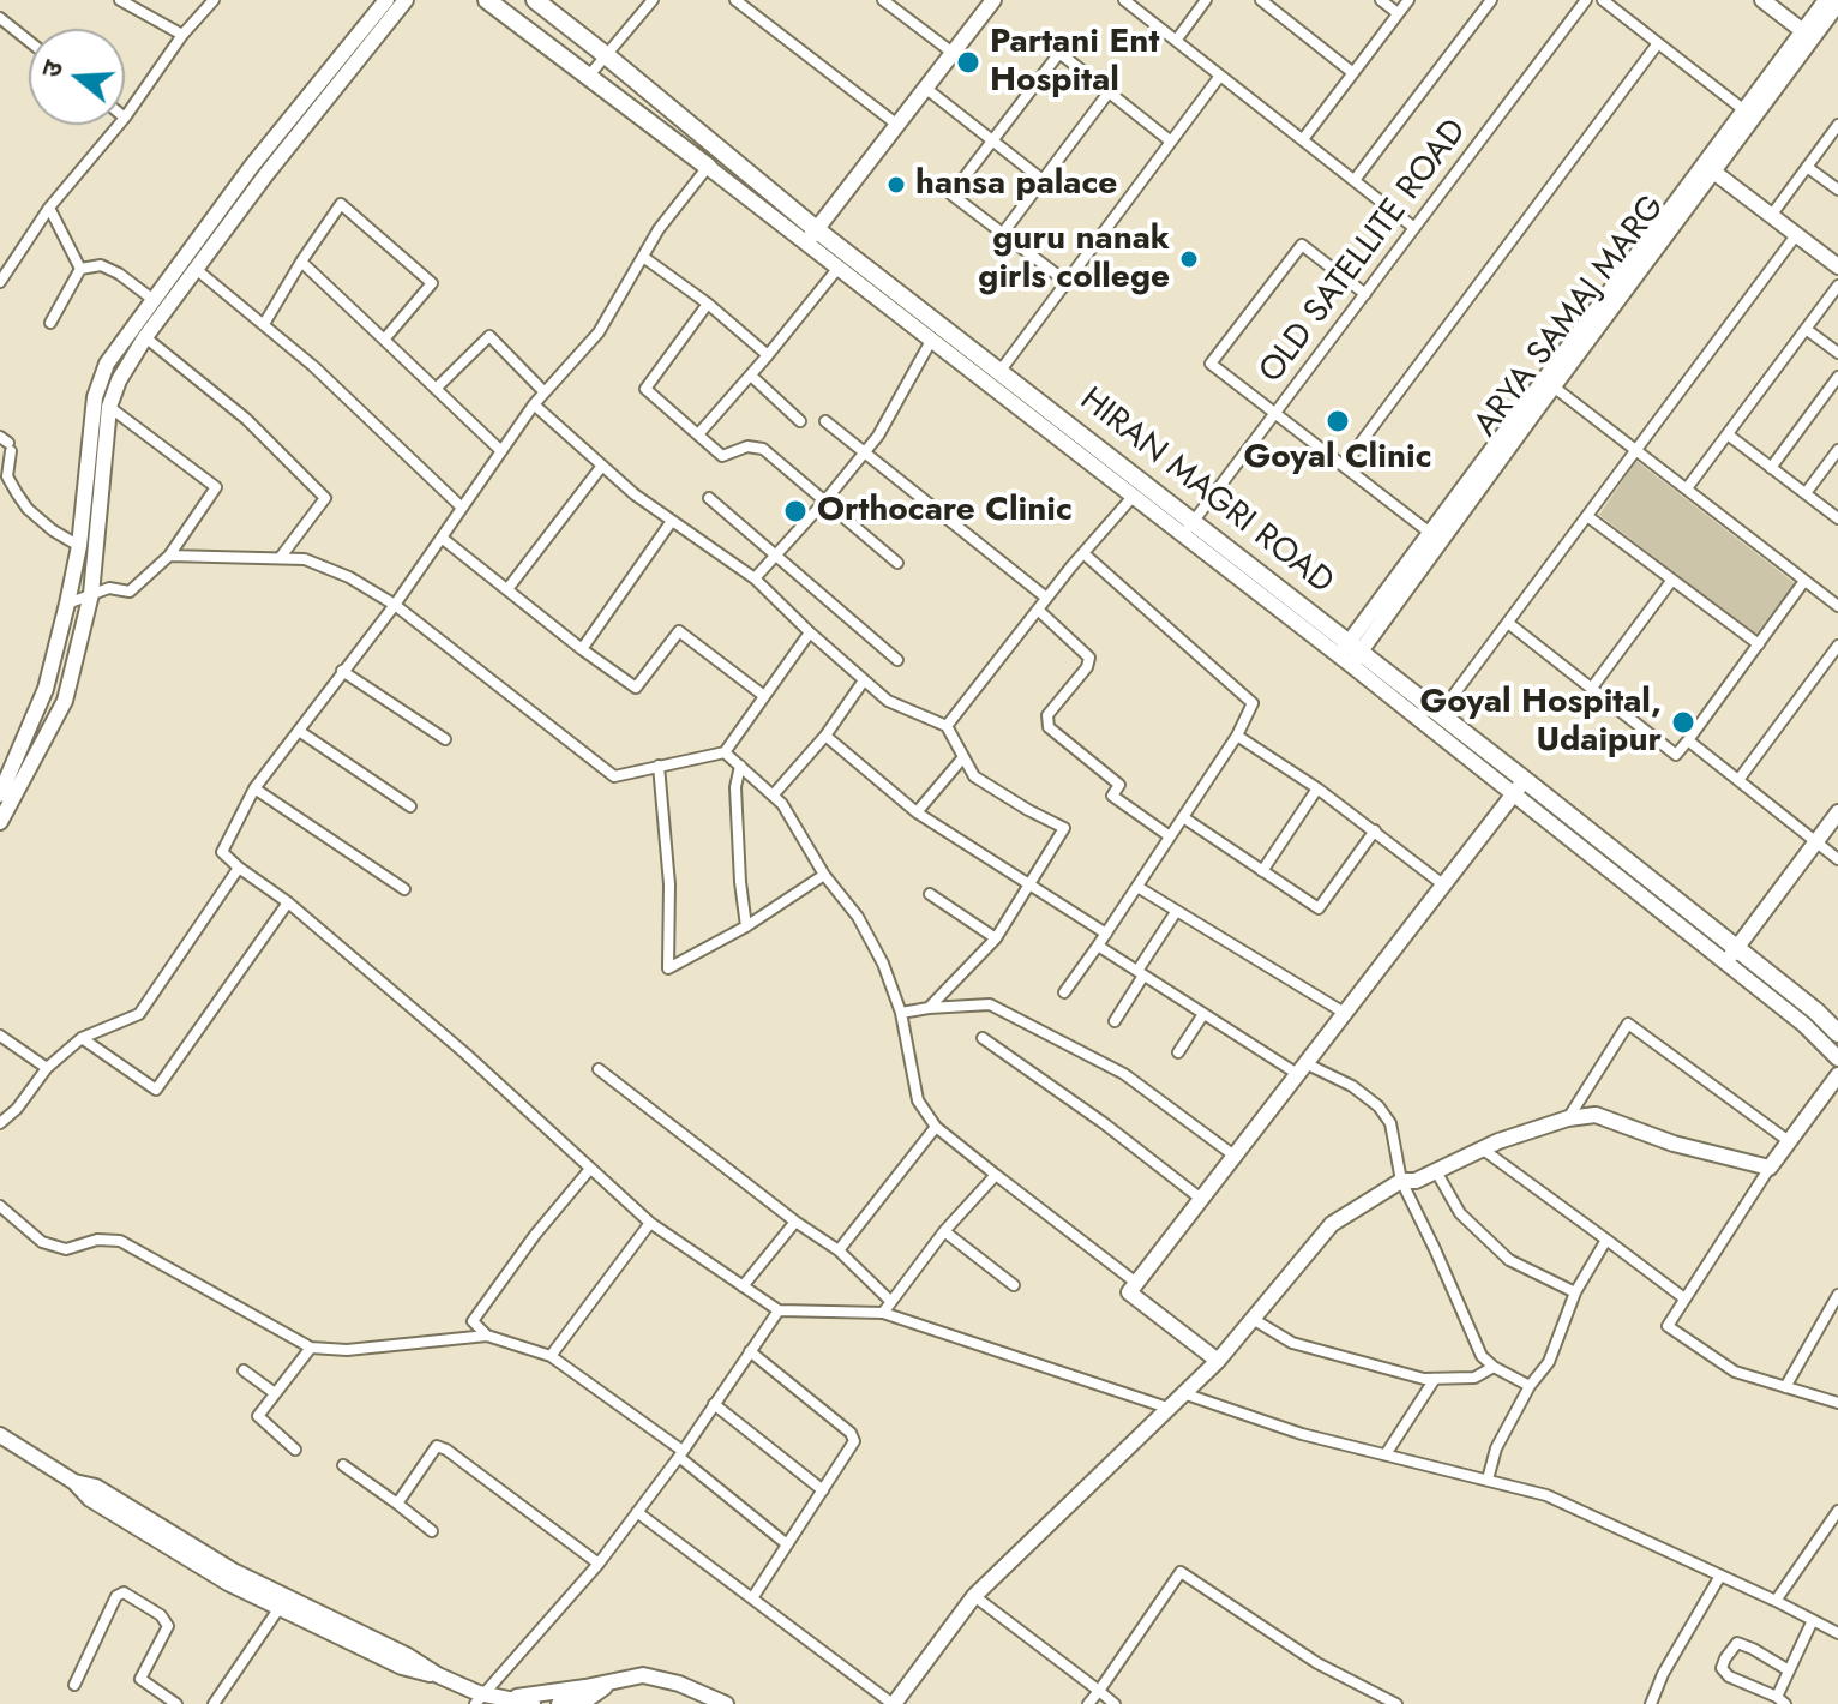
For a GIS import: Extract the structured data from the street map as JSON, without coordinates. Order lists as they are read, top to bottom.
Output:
{
  "streets": {
    "main road": ["HIRAN MAGRI ROAD"],
    "street": ["OLD SATELLITE ROAD", "ARYA SAMAJ MARG"]
  },
  "crossings": [
    ["OLD SATELLITE ROAD", "HIRAN MAGRI ROAD"],
    ["ARYA SAMAJ MARG", "HIRAN MAGRI ROAD"]
  ],
  "places": [
    "Partani Ent Hospital",
    "hansa palace",
    "guru nanak girls college",
    "Goyal Clinic",
    "Orthocare Clinic",
    "Goyal Hospital, Udaipur"
  ],
  "north": "left"
}
